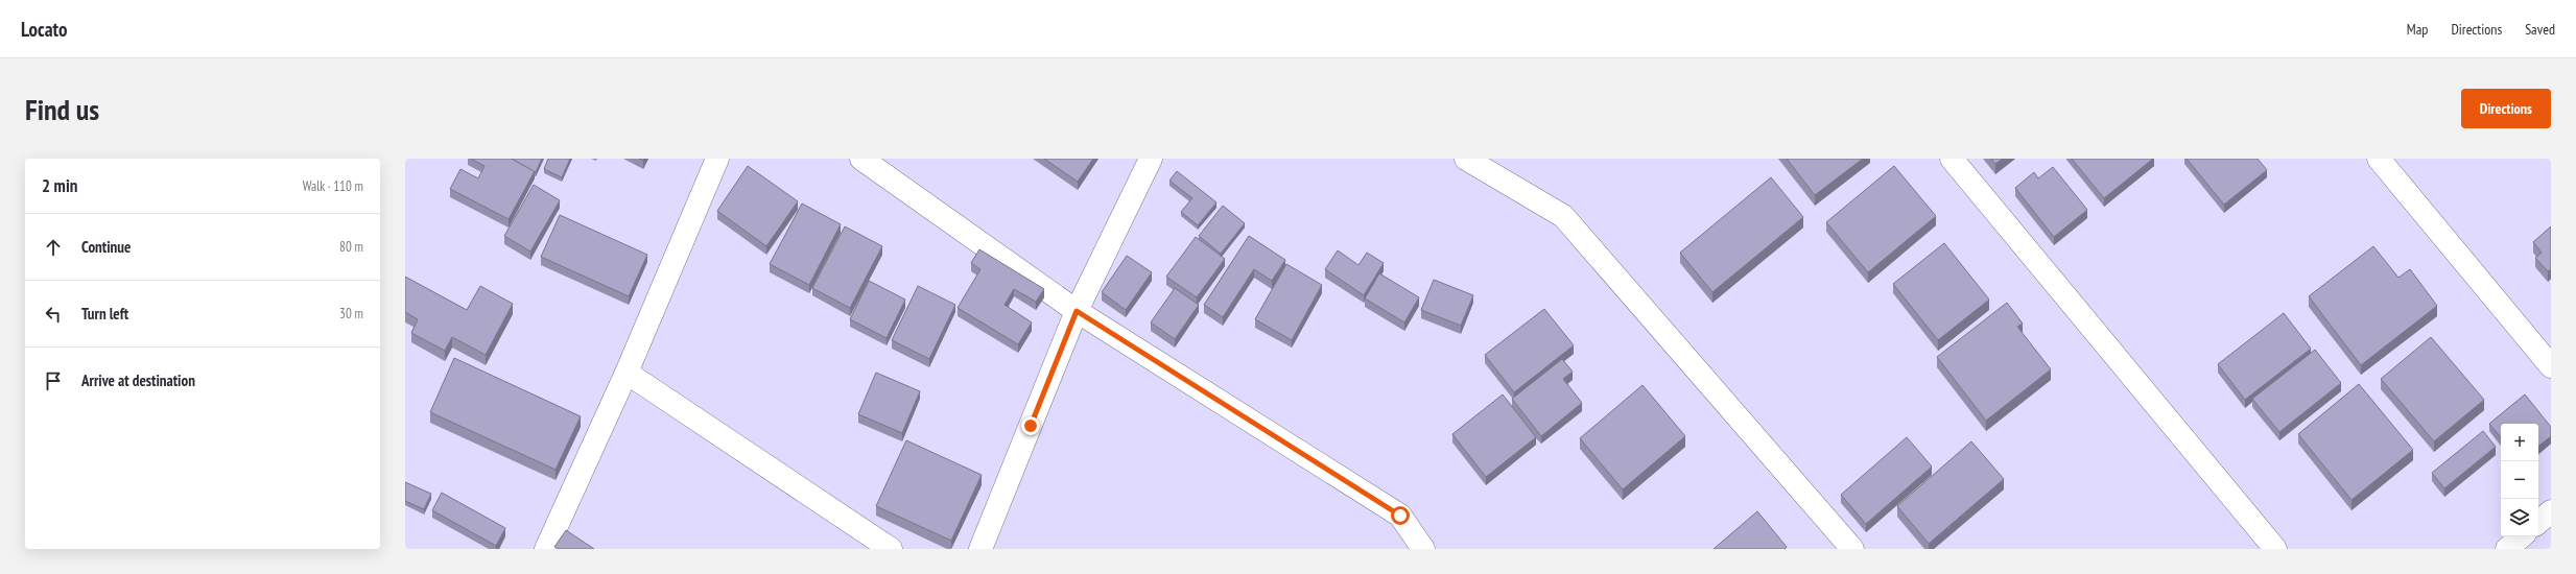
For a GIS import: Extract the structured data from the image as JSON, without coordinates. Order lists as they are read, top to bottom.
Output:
{
  "page": {
    "header": "Locato",
    "nav": ["Map", "Directions", "Saved"],
    "buttons": "Directions",
    "title": "Find us",
    "heading": ["2 min", "Walk · 110 m"],
    "list": [
      ["Continue", "80 m"],
      ["Turn left", "30 m"],
      "Arrive at destination"
    ],
    "map_buttons": ["+", "−"]
  }
}
